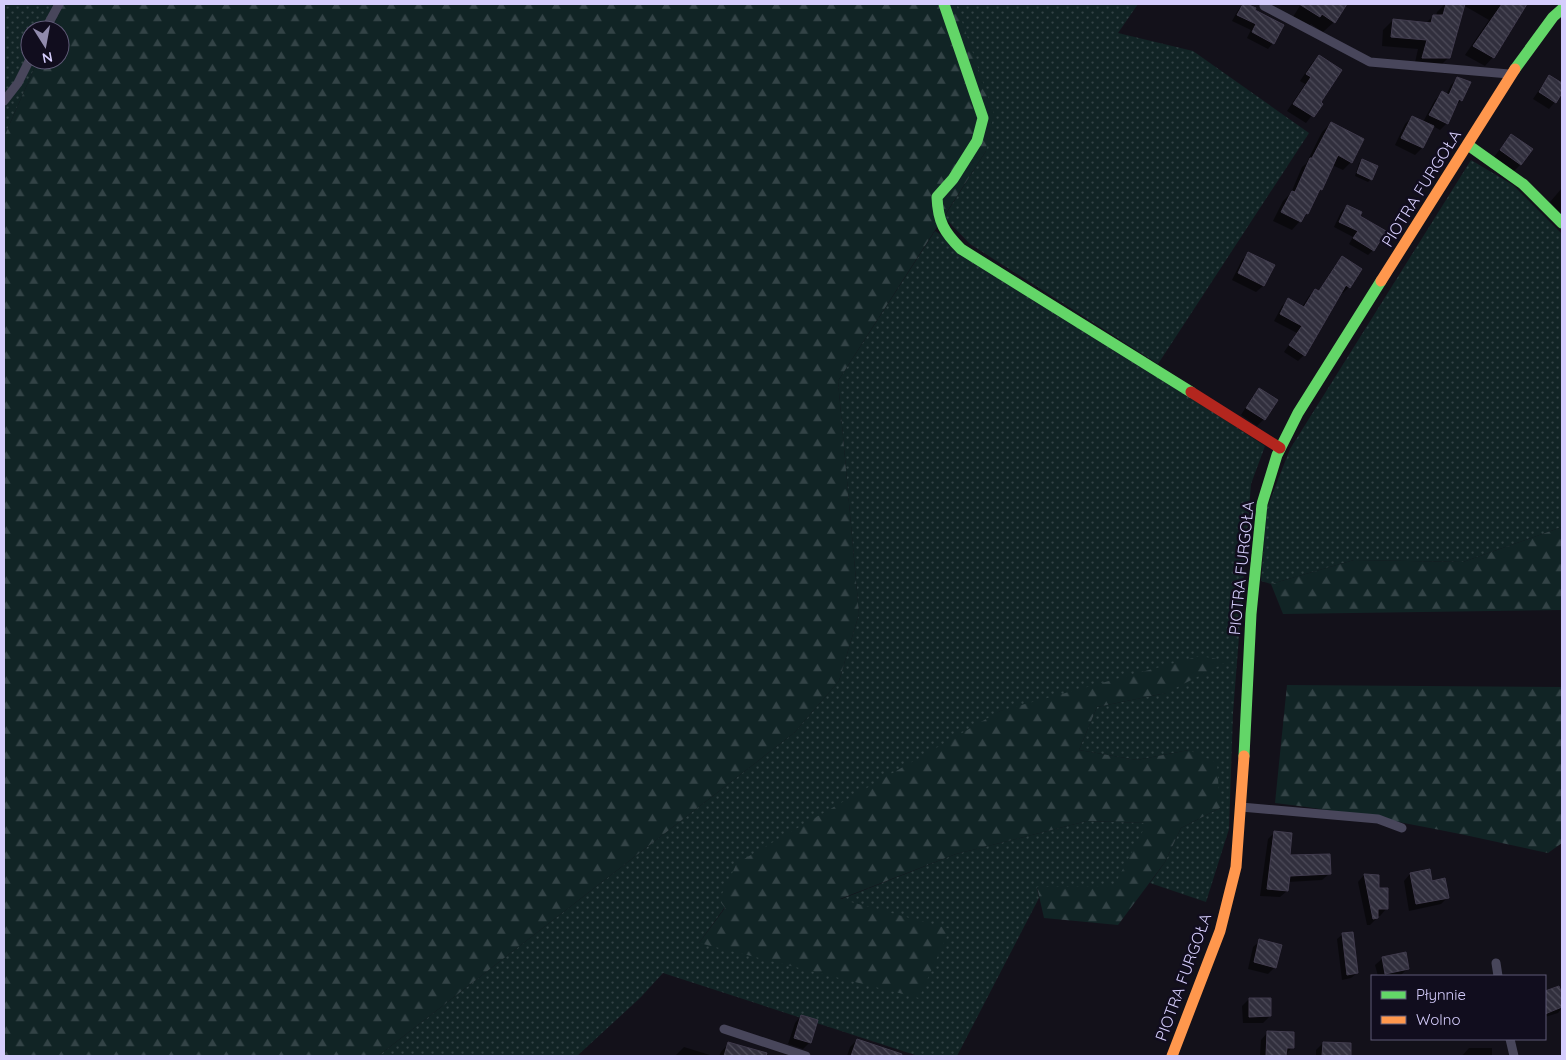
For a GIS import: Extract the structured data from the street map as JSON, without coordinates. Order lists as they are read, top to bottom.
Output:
{
  "streets": {
    "street": ["PIOTRA FURGOŁA"]
  },
  "legend": ["Płynnie", "Wolno"],
  "north": "bottom"
}
